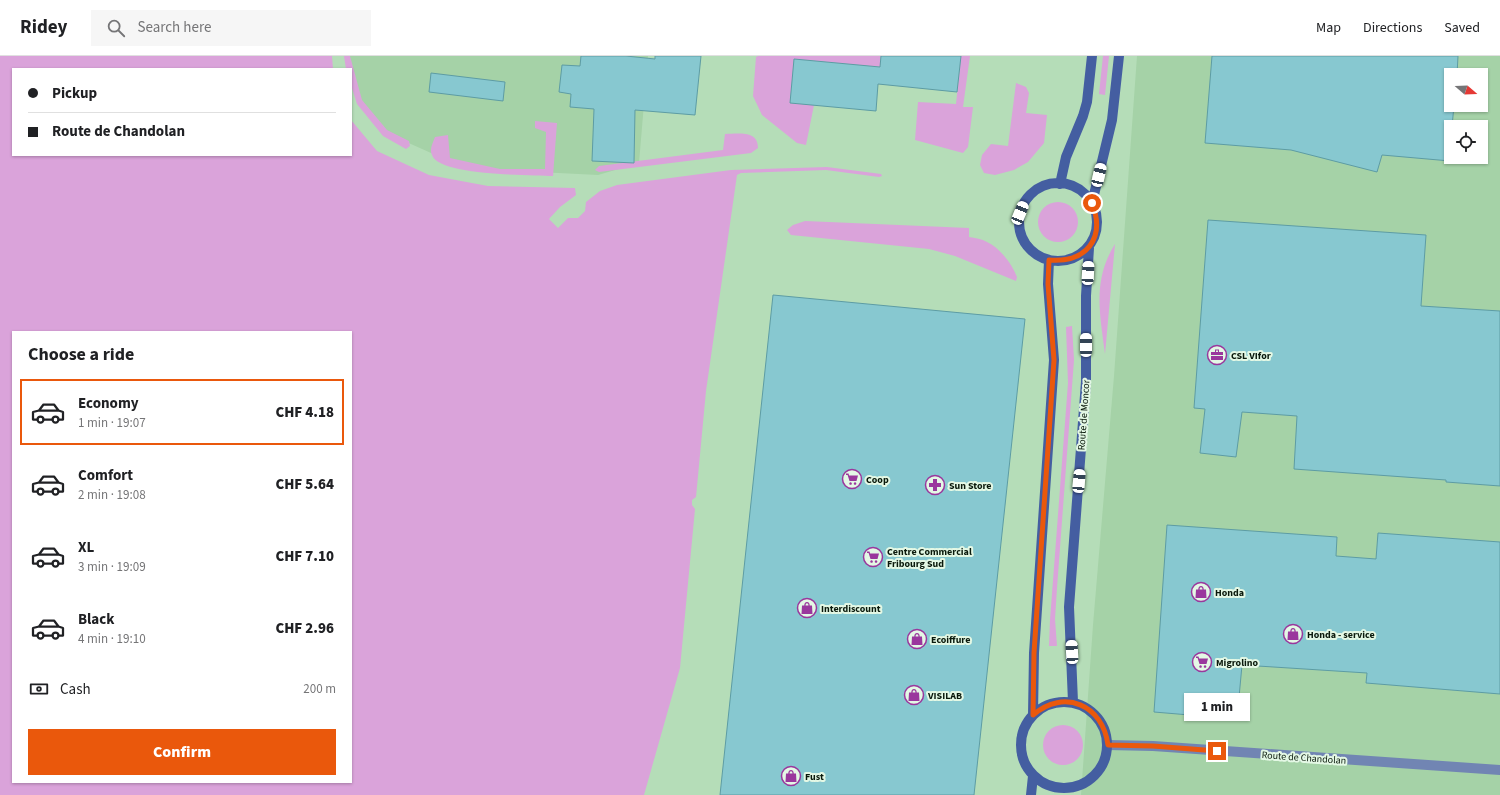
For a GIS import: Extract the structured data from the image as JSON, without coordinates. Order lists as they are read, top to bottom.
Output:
{
  "streets": {
    "main road": ["Route de Moncor"],
    "street": ["Route de Chandolan"]
  },
  "crossings": [
    ["Route de Moncor", "Route de Chandolan"]
  ],
  "places": {
    "office": ["CSL VIfor"],
    "supermarket": ["Coop", "Centre Commercial Fribourg Sud", "Migrolino"],
    "pharmacy": ["Sun Store"],
    "shop": [
      "Honda",
      "Interdiscount",
      "Honda - service",
      "Ecoiffure",
      "VISILAB",
      "Fust"
    ]
  },
  "north": "right",
  "page": {
    "header": "Ridey",
    "search": "Search here",
    "nav": ["Map", "Directions", "Saved"],
    "banner": ["Pickup", "Route de Chandolan"],
    "heading": "Choose a ride",
    "list": [
      {
        "name": "Economy",
        "note": "1 min · 19:07",
        "value": "CHF 4.18"
      },
      {
        "name": "Comfort",
        "note": "2 min · 19:08",
        "value": "CHF 5.64"
      },
      {
        "name": "XL",
        "note": "3 min · 19:09",
        "value": "CHF 7.10"
      },
      {
        "name": "Black",
        "note": "4 min · 19:10",
        "value": "CHF 2.96"
      }
    ],
    "pay": ["Cash", "200 m"],
    "bubble": "1 min",
    "buttons": "Confirm"
  }
}
